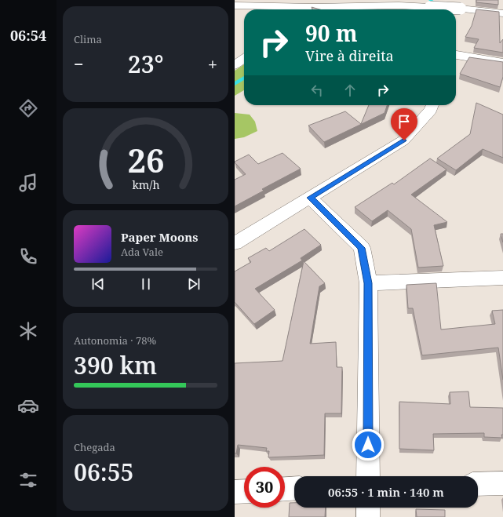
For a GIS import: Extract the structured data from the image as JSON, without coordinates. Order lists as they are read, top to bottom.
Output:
{
  "page": {
    "tabs": "06:54",
    "tile": [
      "Clima",
      ["Autonomia · 78%", "390 km"],
      ["Chegada", "06:55"]
    ],
    "turn": ["90 m", "Vire à direita"],
    "heat": ["−", "23°", "+"],
    "song": ["Paper Moons", "Ada Vale"],
    "limit": "30",
    "trip": "06:55 · 1 min · 140 m",
    "gauge": ["26", "km/h"]
  }
}
